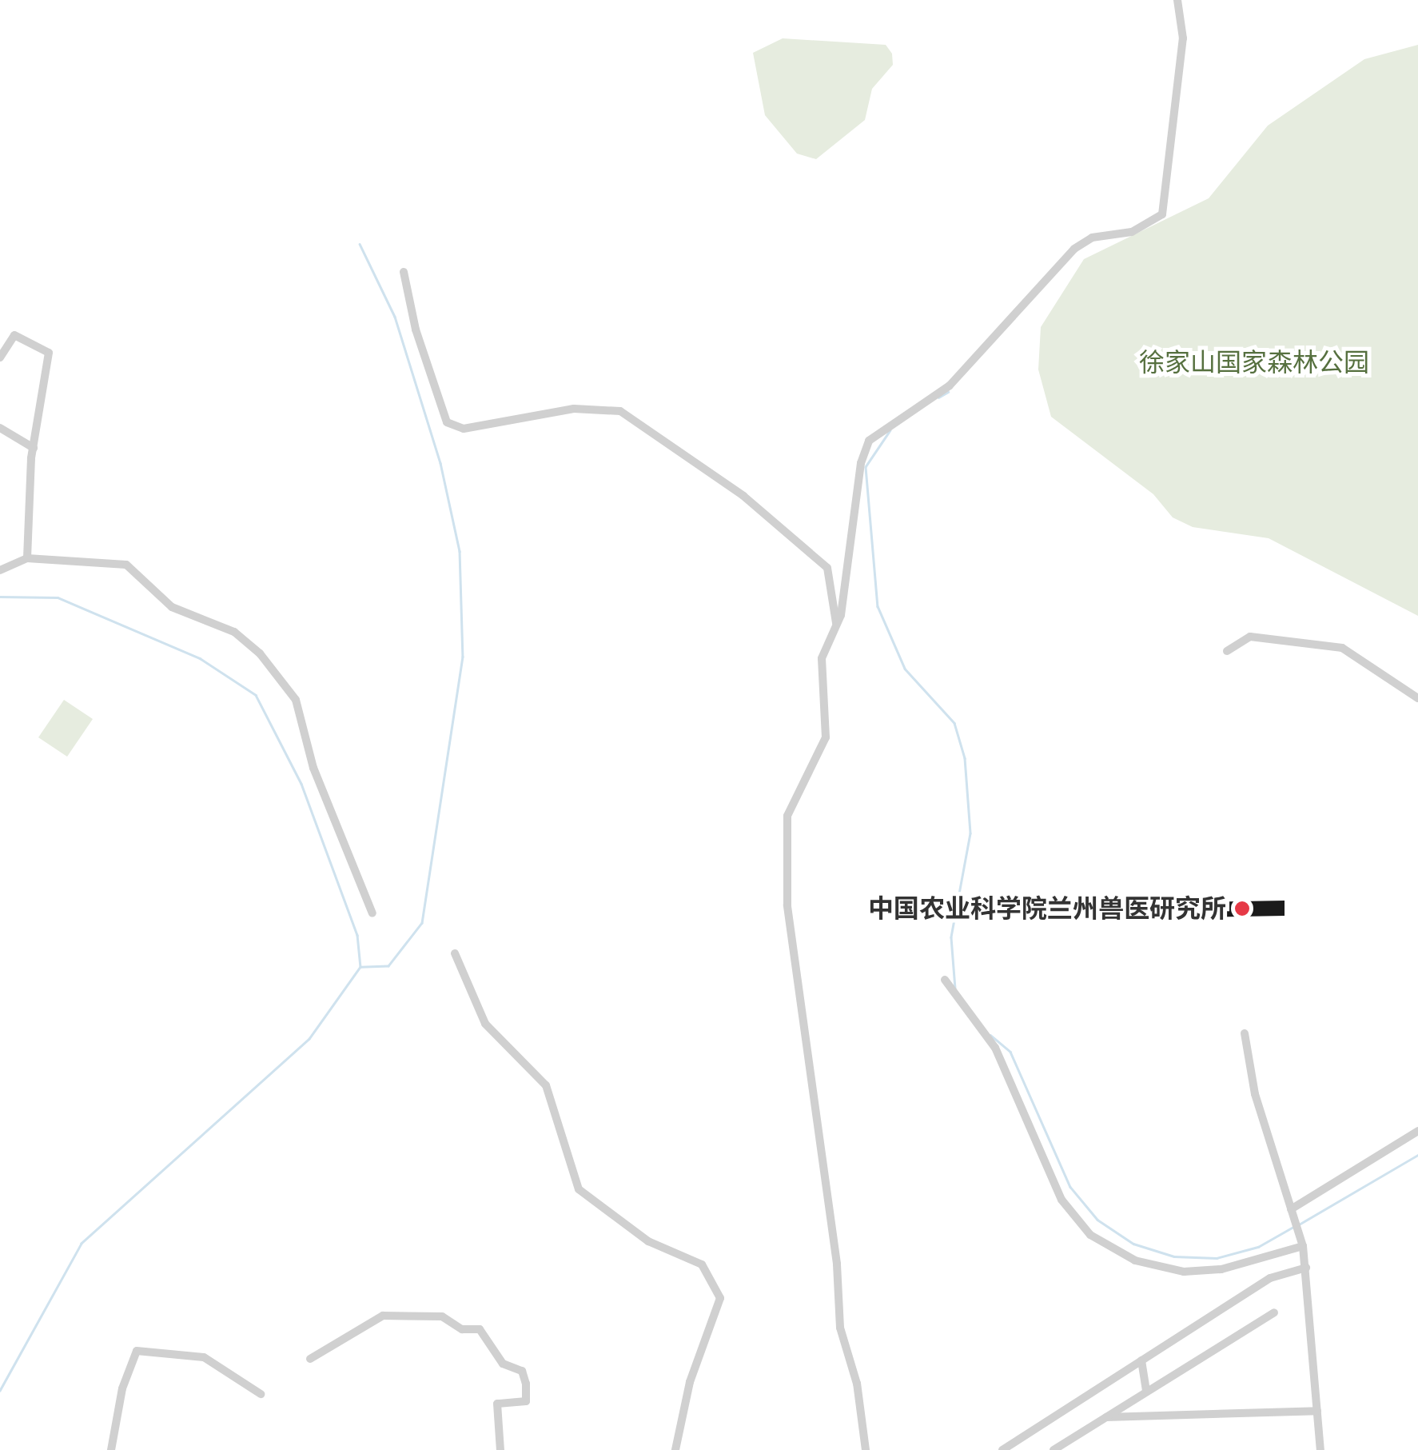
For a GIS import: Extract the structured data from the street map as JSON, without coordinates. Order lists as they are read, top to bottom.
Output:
{
  "parks": ["徐家山国家森林公园"],
  "places": ["中国农业科学院兰州兽医研究所"]
}
